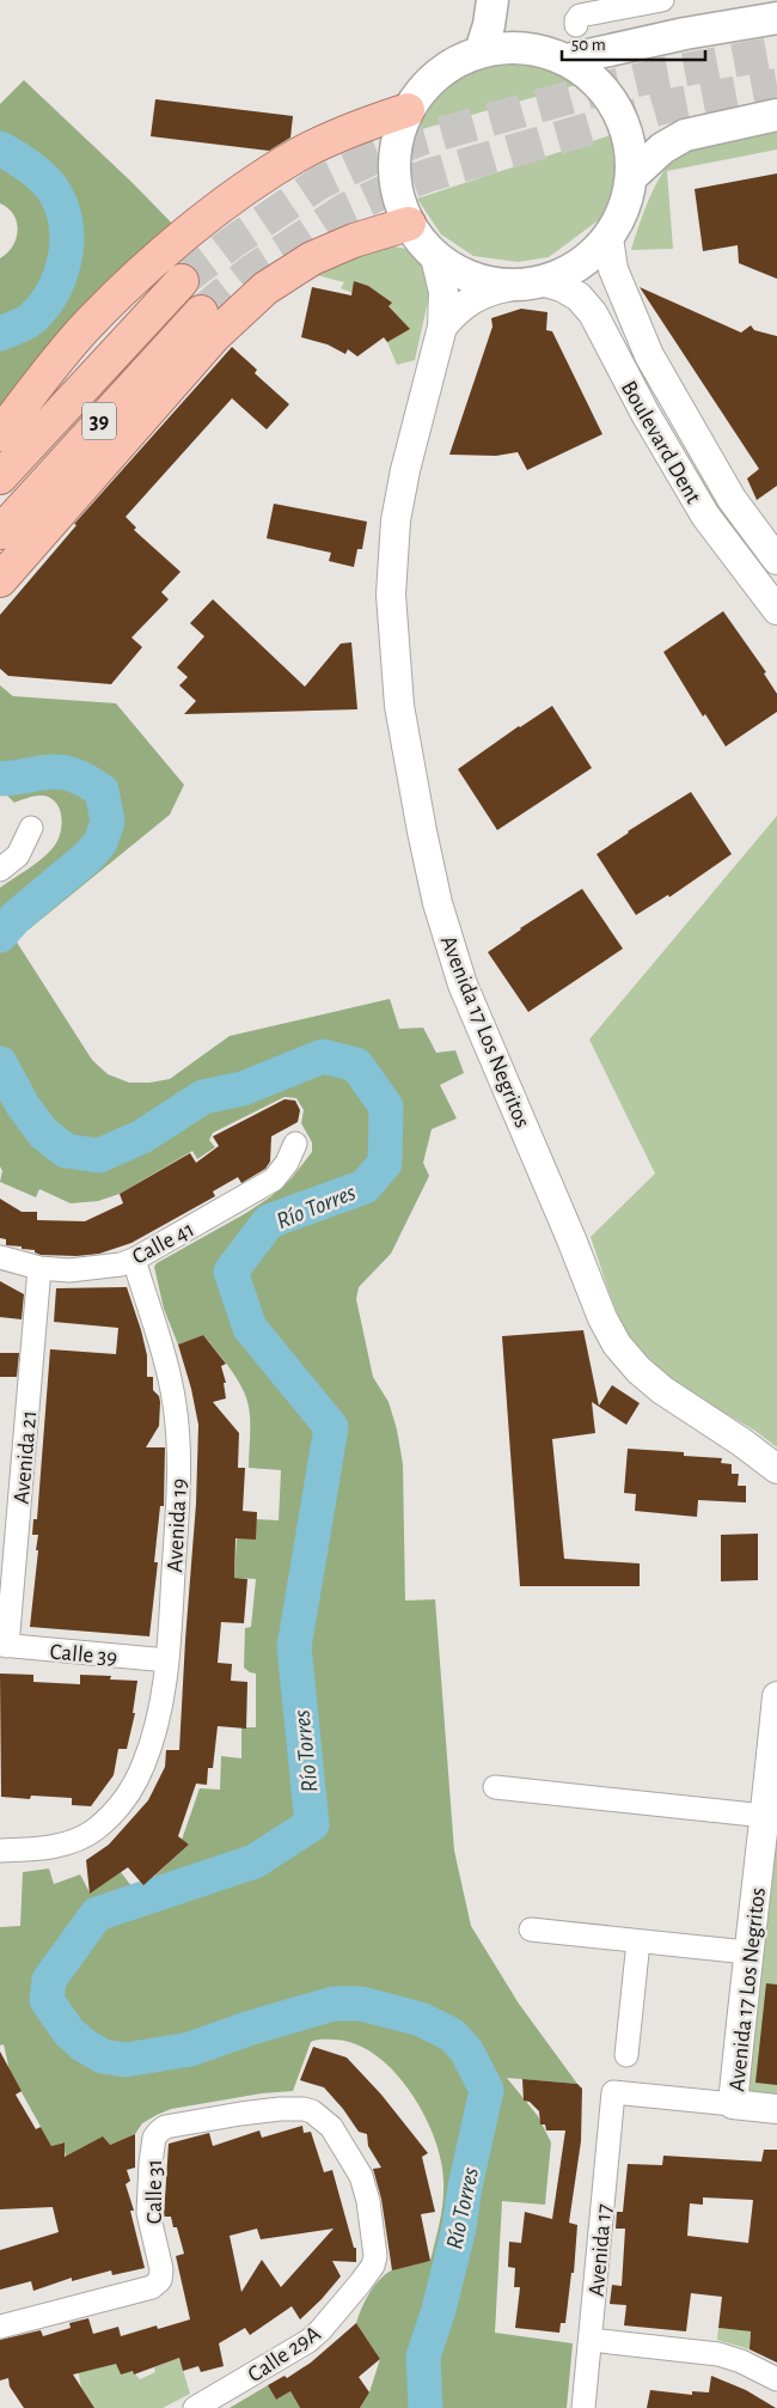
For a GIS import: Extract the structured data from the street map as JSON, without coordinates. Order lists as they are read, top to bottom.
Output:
{
  "streets": {
    "highway": ["39"],
    "street": [
      "Boulevard Dent",
      "Avenida 17 Los Negritos",
      "Calle 41",
      "Avenida 21",
      "Avenida 19",
      "Calle 39",
      "Calle 31",
      "Avenida 17",
      "Calle 29A"
    ]
  },
  "crossings": [
    ["Avenida 17 Los Negritos", "Avenida 17"],
    ["Calle 41", "Avenida 21"],
    ["Calle 41", "Avenida 19"],
    ["Avenida 21", "Calle 39"],
    ["Avenida 19", "Calle 39"],
    ["Calle 31", "Calle 29A"]
  ],
  "water": ["Río Torres"],
  "scale_bar": "50 m"
}
